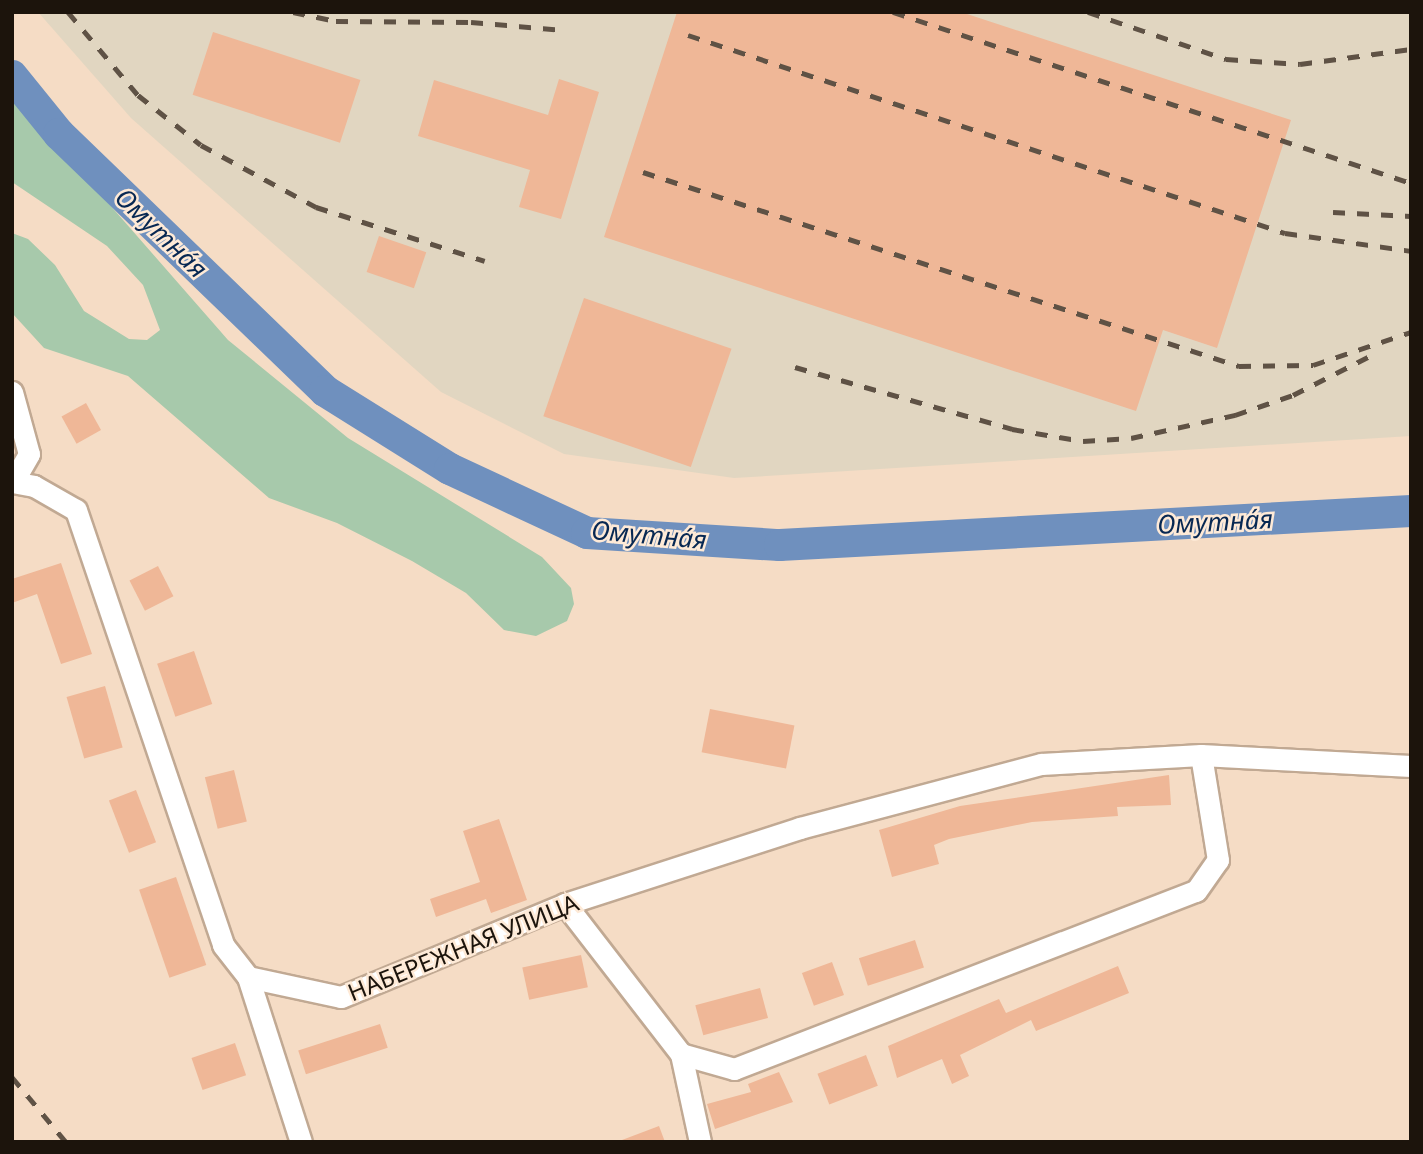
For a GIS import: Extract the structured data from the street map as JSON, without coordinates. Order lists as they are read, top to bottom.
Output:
{
  "streets": {
    "street": ["НАБЕРЕЖНАЯ УЛИЦА"]
  },
  "water": ["Омутна́я"]
}
